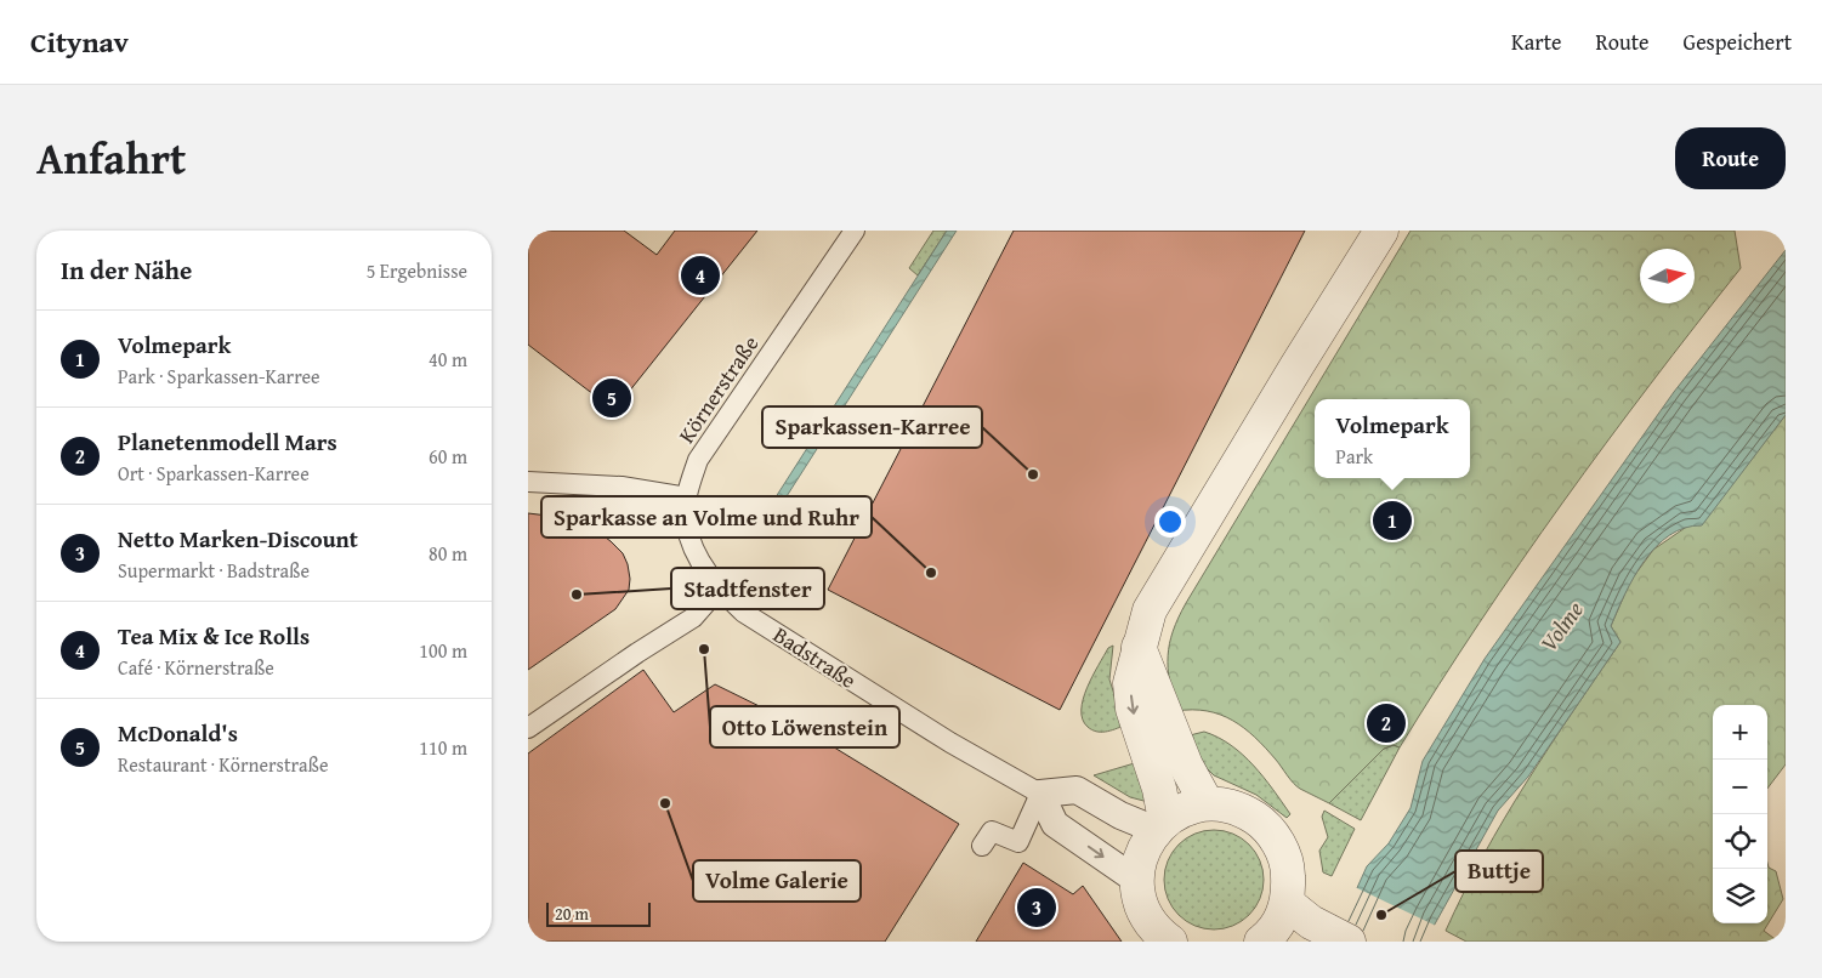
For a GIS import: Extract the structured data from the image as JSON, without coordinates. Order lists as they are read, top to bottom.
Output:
{
  "streets": {
    "street": ["Körnerstraße", "Badstraße"]
  },
  "crossings": [
    ["Körnerstraße", "Badstraße"]
  ],
  "water": ["Volme"],
  "places": [
    "Sparkassen-Karree",
    "Sparkasse an Volme und Ruhr",
    "Stadtfenster",
    "Otto Löwenstein",
    "Volme Galerie",
    "Buttje"
  ],
  "scale_bar": "20 m",
  "north": "right",
  "page": {
    "header": "Citynav",
    "nav": ["Karte", "Route", "Gespeichert"],
    "title": "Anfahrt",
    "buttons": "Route",
    "heading": ["In der Nähe", "5 Ergebnisse"],
    "pins": [
      "4",
      "5",
      "1",
      "2",
      "3"
    ],
    "list": [
      {
        "mark": "1",
        "name": "Volmepark",
        "note": "Park · Sparkassen-Karree",
        "value": "40 m"
      },
      {
        "mark": "2",
        "name": "Planetenmodell Mars",
        "note": "Ort · Sparkassen-Karree",
        "value": "60 m"
      },
      {
        "mark": "3",
        "name": "Netto Marken-Discount",
        "note": "Supermarkt · Badstraße",
        "value": "80 m"
      },
      {
        "mark": "4",
        "name": "Tea Mix & Ice Rolls",
        "note": "Café · Körnerstraße",
        "value": "100 m"
      },
      {
        "mark": "5",
        "name": "McDonald's",
        "note": "Restaurant · Körnerstraße",
        "value": "110 m"
      }
    ],
    "popup": ["Volmepark", "Park"],
    "map_buttons": ["+", "−"],
    "scale": "20 m"
  }
}
